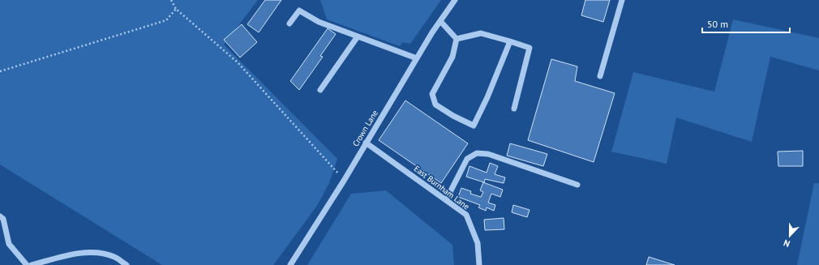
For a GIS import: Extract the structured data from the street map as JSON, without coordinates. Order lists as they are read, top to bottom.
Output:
{
  "streets": {
    "street": ["Crown Lane", "East Burnham Lane"]
  },
  "crossings": [
    ["Crown Lane", "East Burnham Lane"]
  ],
  "scale_bar": "50 m",
  "north": "bottom"
}
